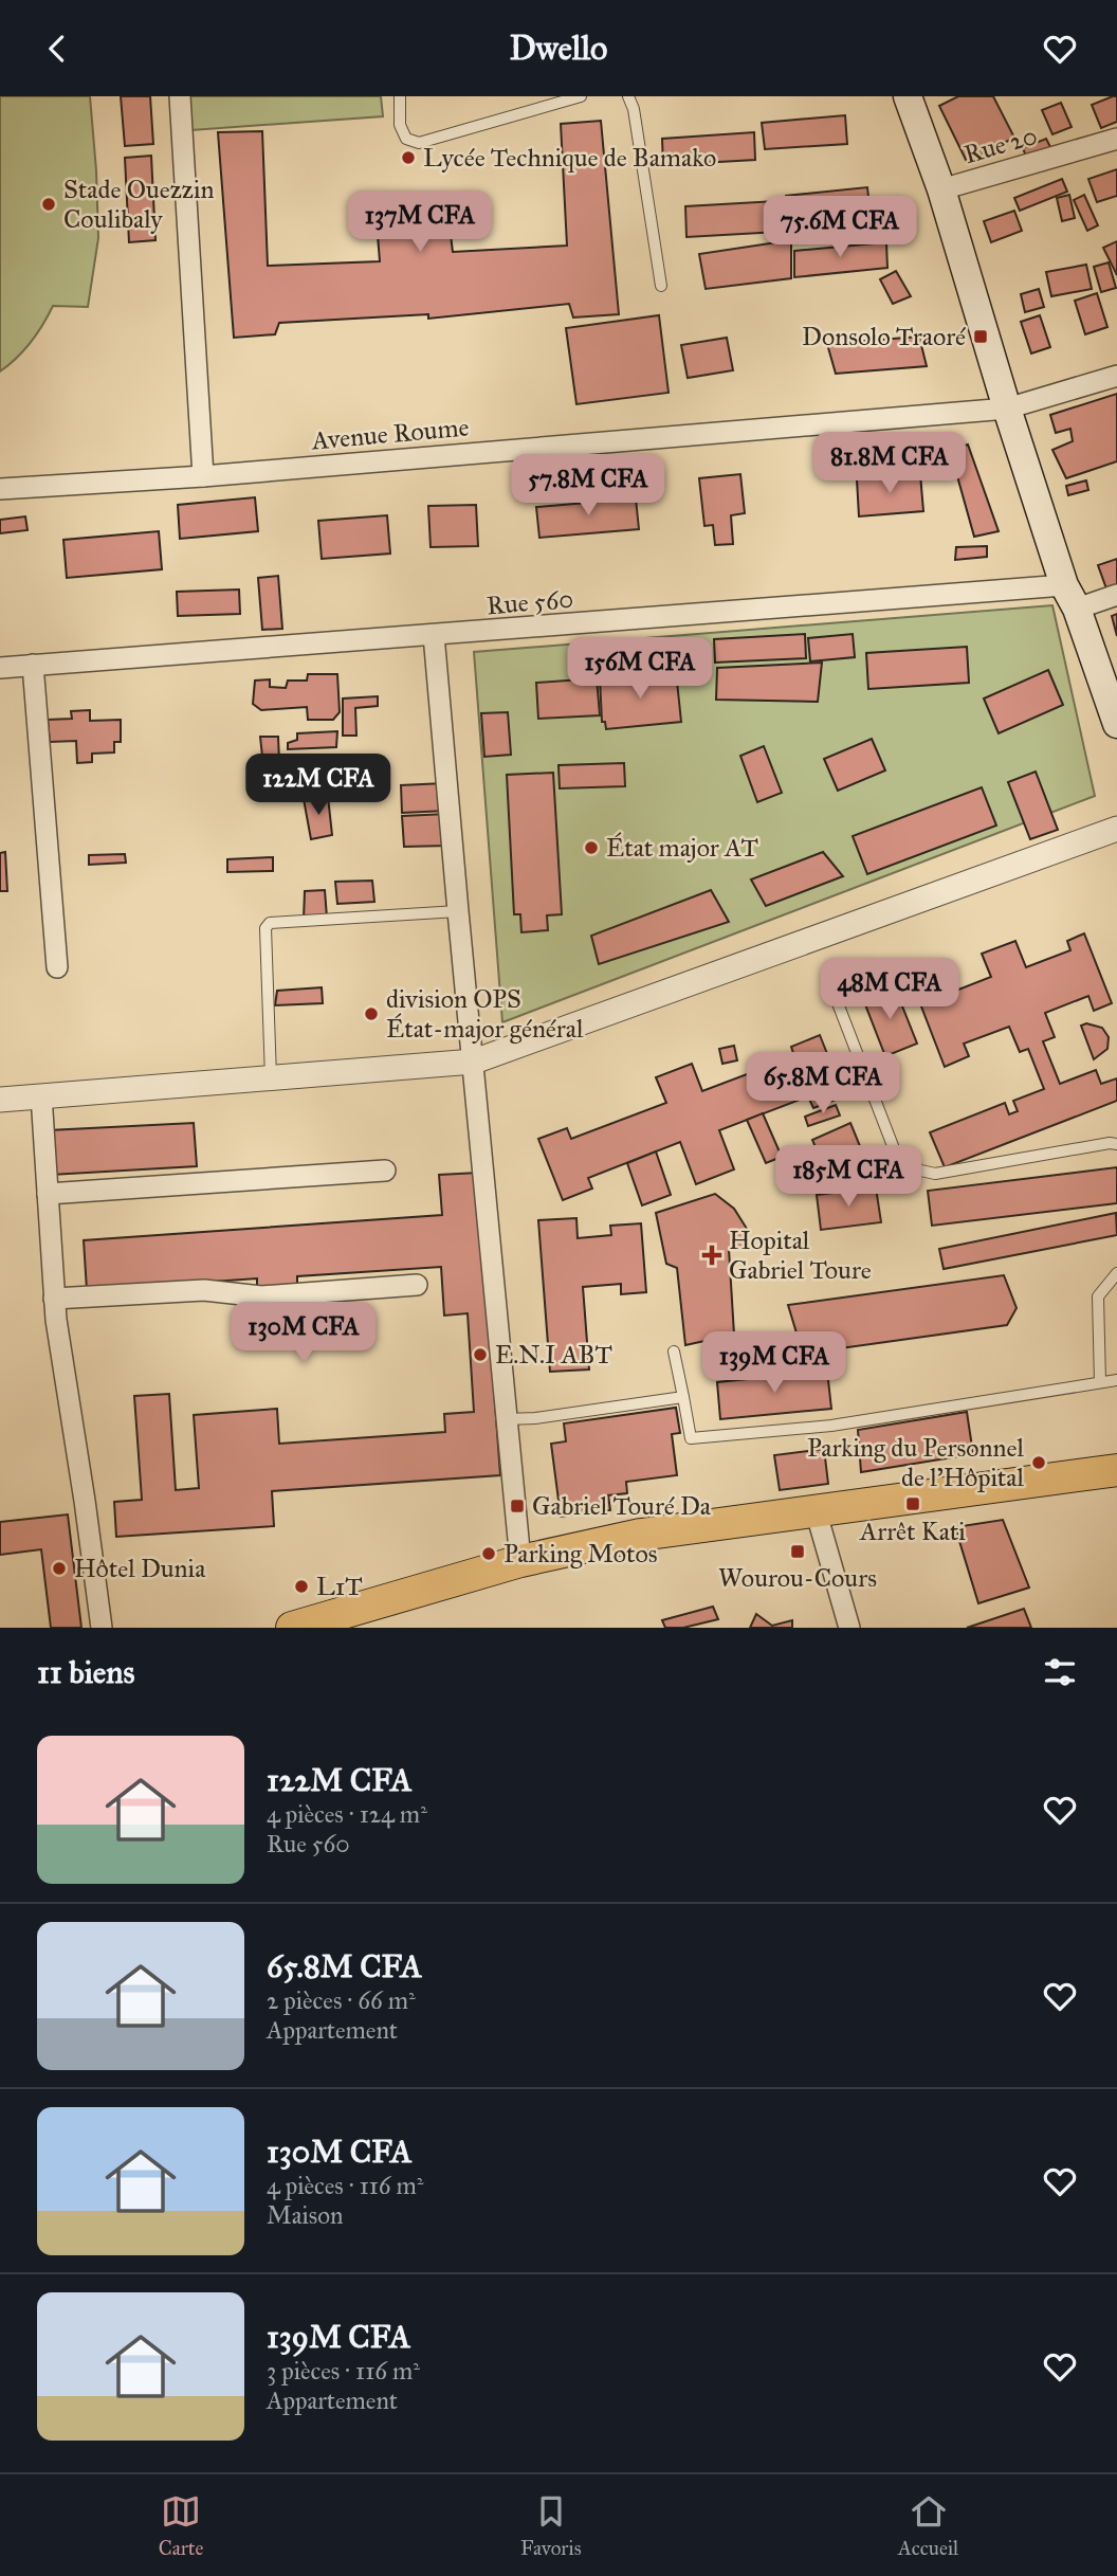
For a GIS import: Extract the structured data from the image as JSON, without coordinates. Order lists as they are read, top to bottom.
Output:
{
  "streets": {
    "street": ["Rue 20", "Avenue Roume", "Rue 560"]
  },
  "places": {
    "other": [
      "Lycée Technique de Bamako",
      "Stade Ouezzin Coulibaly",
      "État major AT",
      "division OPS État-major général",
      "E.N.I ABT",
      "Parking du Personnel de l'Hôpital",
      "Parking Motos",
      "Hôtel Dunia",
      "L1T"
    ],
    "transit": [
      "Donsolo Traoré",
      "Arrêt Kati",
      "Gabriel Touré Da",
      "Wourou-Cours"
    ],
    "health": ["Hopital Gabriel Toure"]
  },
  "page": {
    "header": "Dwello",
    "price": [
      "137M CFA",
      "75.6M CFA",
      "81.8M CFA",
      "57.8M CFA",
      "156M CFA",
      "122M CFA",
      "48M CFA",
      "65.8M CFA",
      "185M CFA",
      "130M CFA",
      "139M CFA"
    ],
    "heading": "11 biens",
    "list": [
      {
        "name": "122M CFA",
        "note": "4 pièces · 124 m² · Rue 560"
      },
      {
        "name": "65.8M CFA",
        "note": "2 pièces · 66 m² · Appartement"
      },
      {
        "name": "130M CFA",
        "note": "4 pièces · 116 m² · Maison"
      },
      {
        "name": "139M CFA",
        "note": "3 pièces · 116 m² · Appartement"
      }
    ],
    "tabs": ["Carte", "Favoris", "Accueil"]
  }
}
